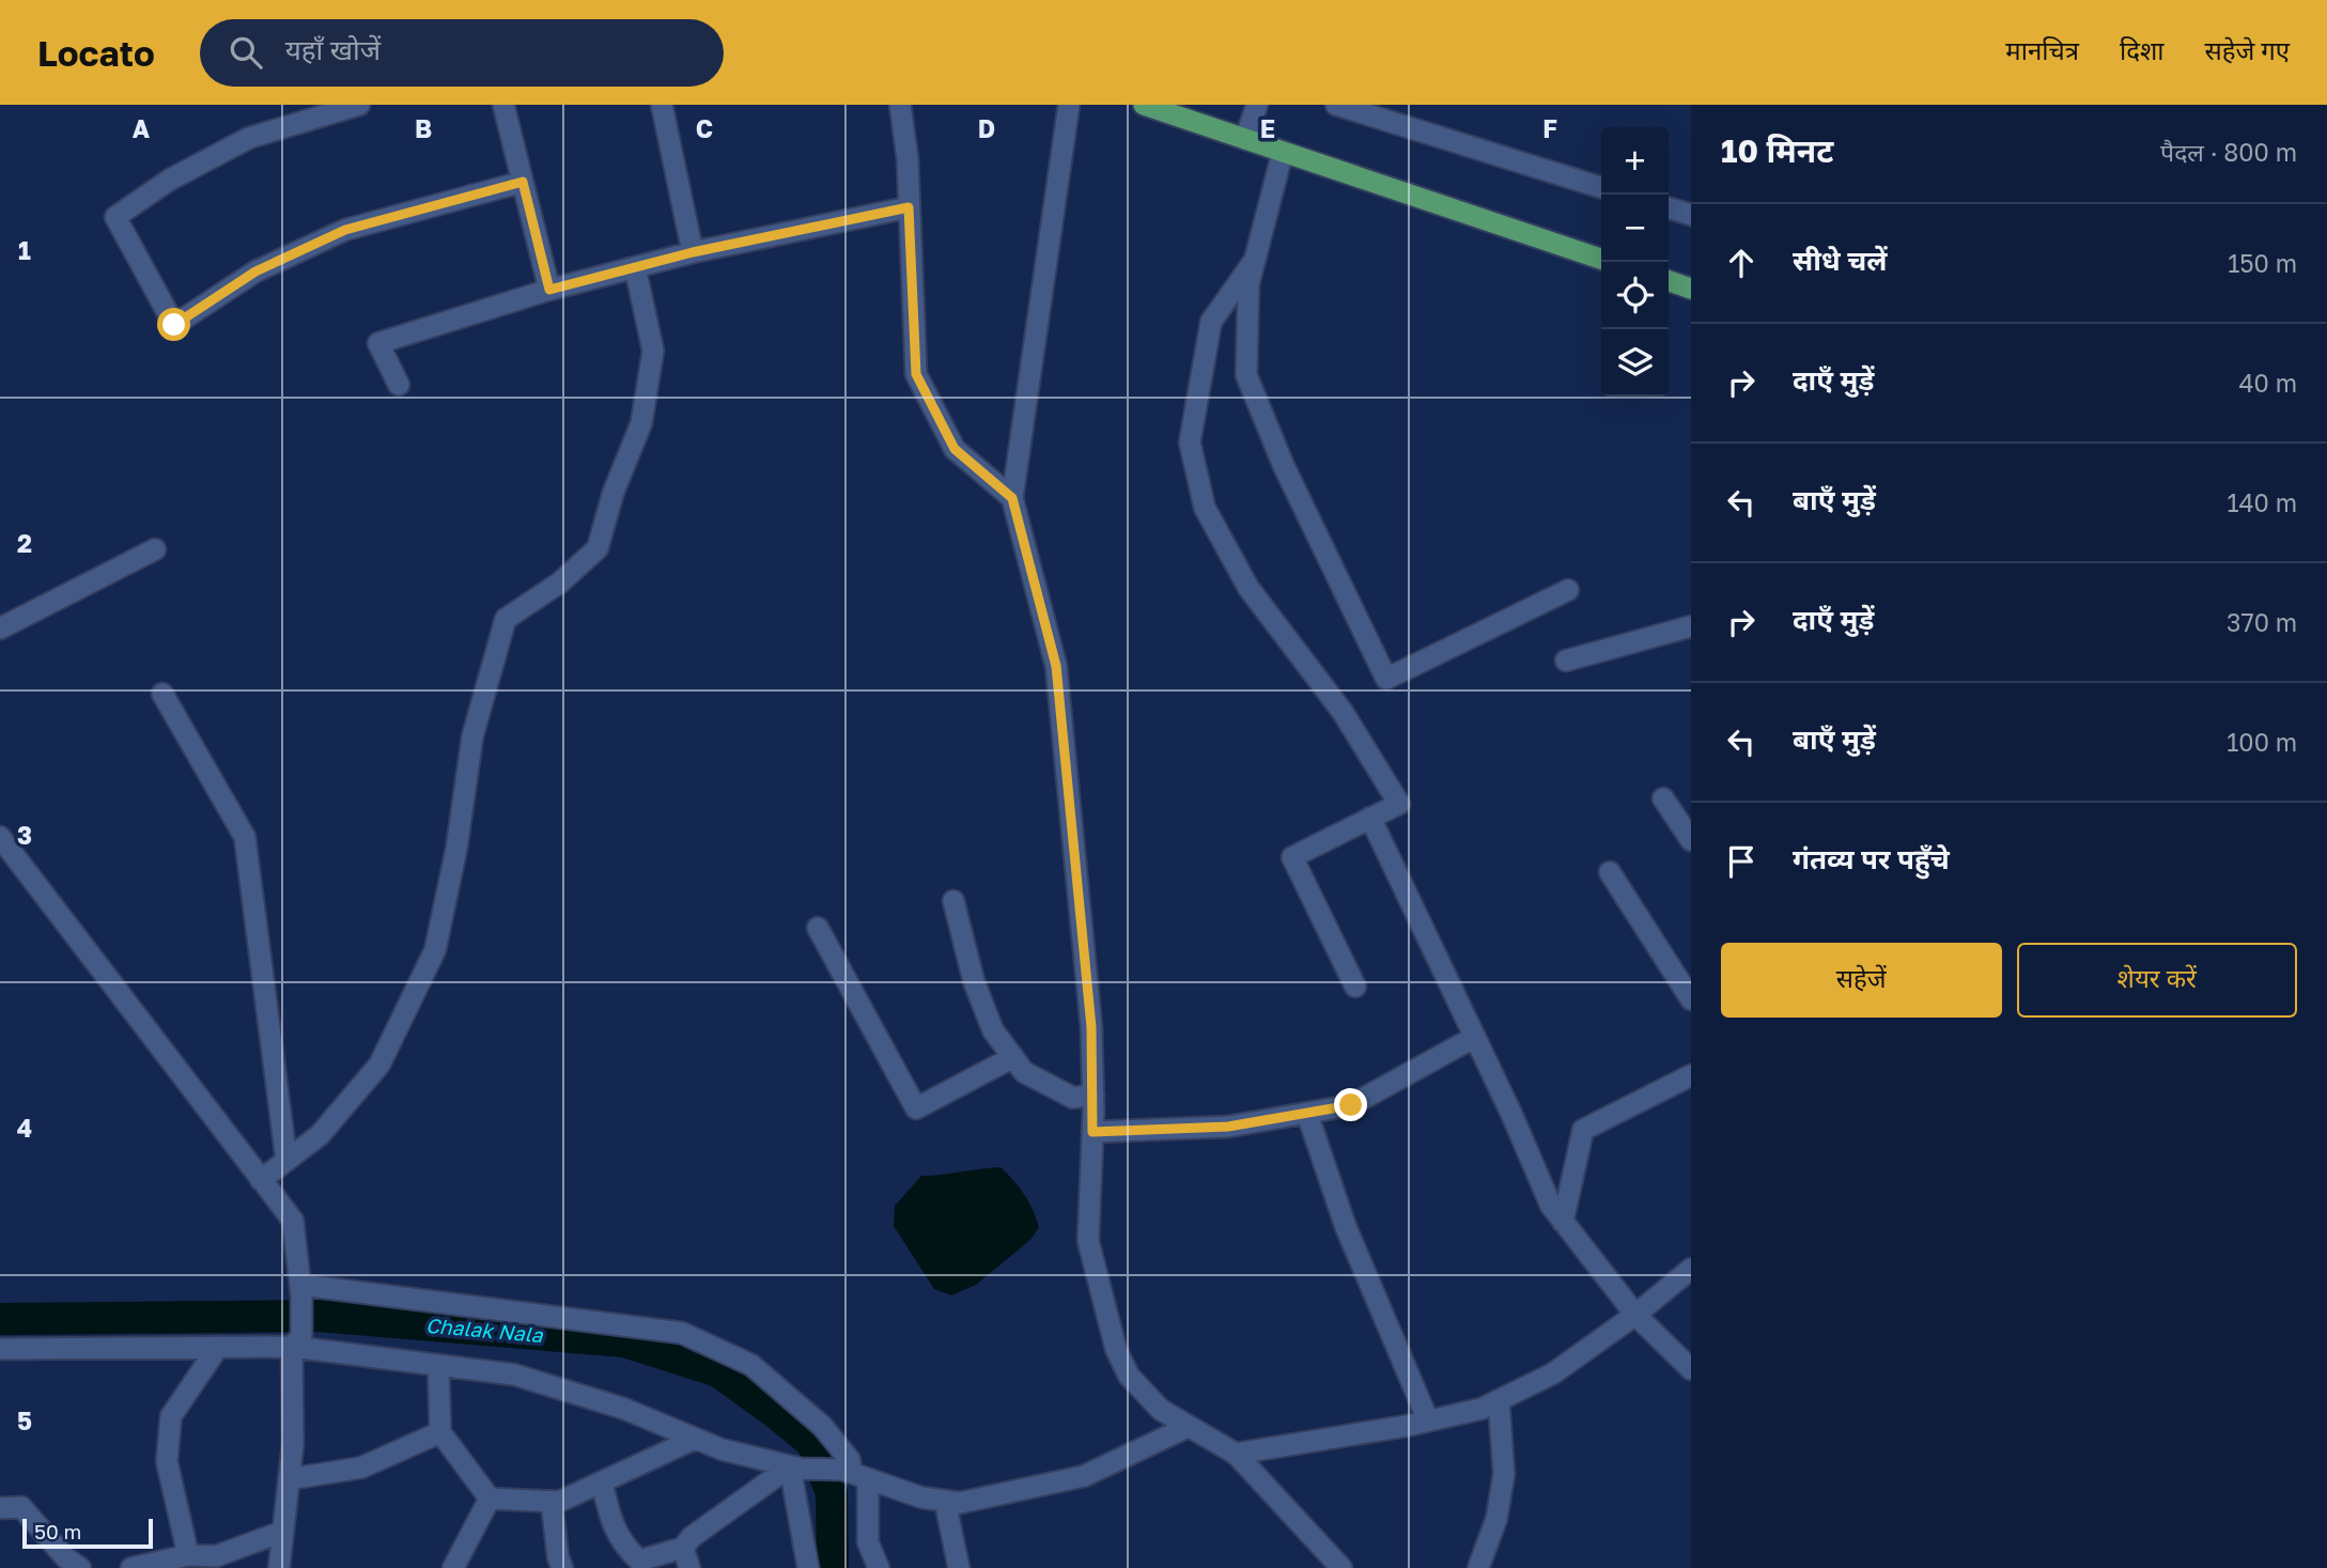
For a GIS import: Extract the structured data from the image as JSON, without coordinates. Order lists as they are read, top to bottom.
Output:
{
  "water": ["Chalak Nala"],
  "scale_bar": "50 m",
  "page": {
    "header": "Locato",
    "search": "यहाँ खोजें",
    "nav": ["मानचित्र", "दिशा", "सहेजे गए"],
    "heading": ["10 मिनट", "पैदल · 800 m"],
    "map_buttons": ["+", "−"],
    "list": [
      ["सीधे चलें", "150 m"],
      ["दाएँ मुड़ें", "40 m"],
      ["बाएँ मुड़ें", "140 m"],
      ["दाएँ मुड़ें", "370 m"],
      ["बाएँ मुड़ें", "100 m"],
      "गंतव्य पर पहुँचे"
    ],
    "buttons": ["सहेजें", "शेयर करें"],
    "scale": "50 m"
  },
  "grid": {
    "columns": [
      "A",
      "B",
      "C",
      "D",
      "E",
      "F"
    ],
    "rows": [
      "1",
      "2",
      "3",
      "4",
      "5"
    ]
  }
}
